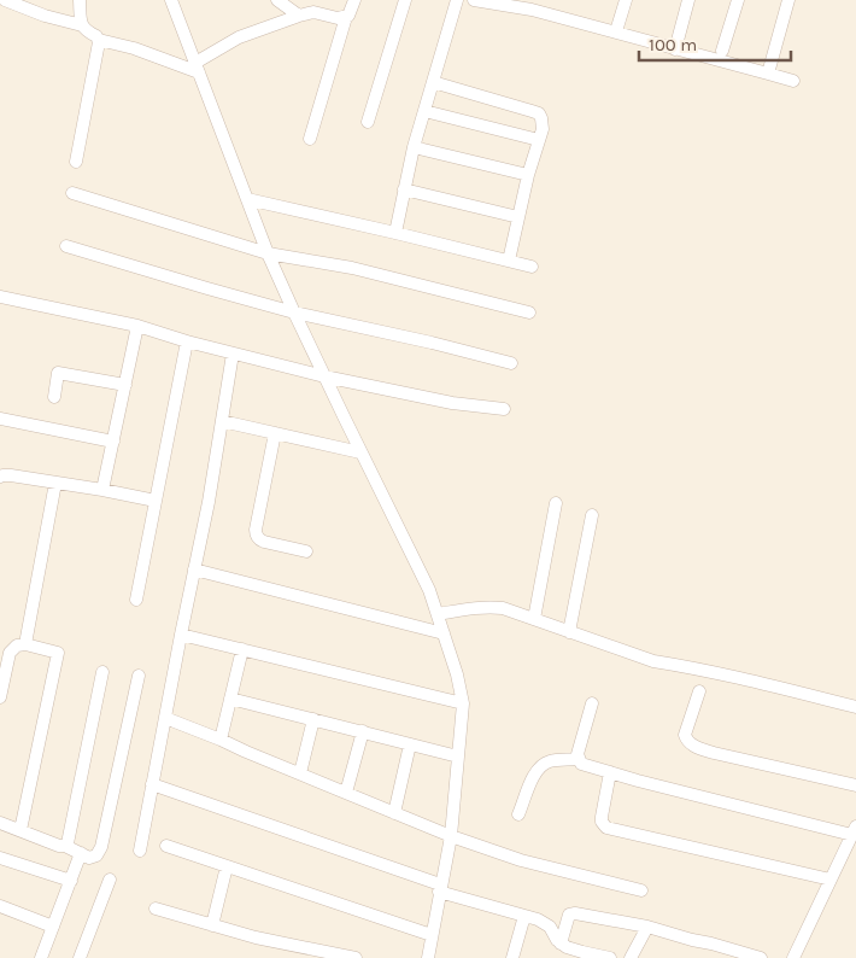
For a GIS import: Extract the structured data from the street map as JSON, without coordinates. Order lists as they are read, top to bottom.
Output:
{
  "scale_bar": "100 m"
}
